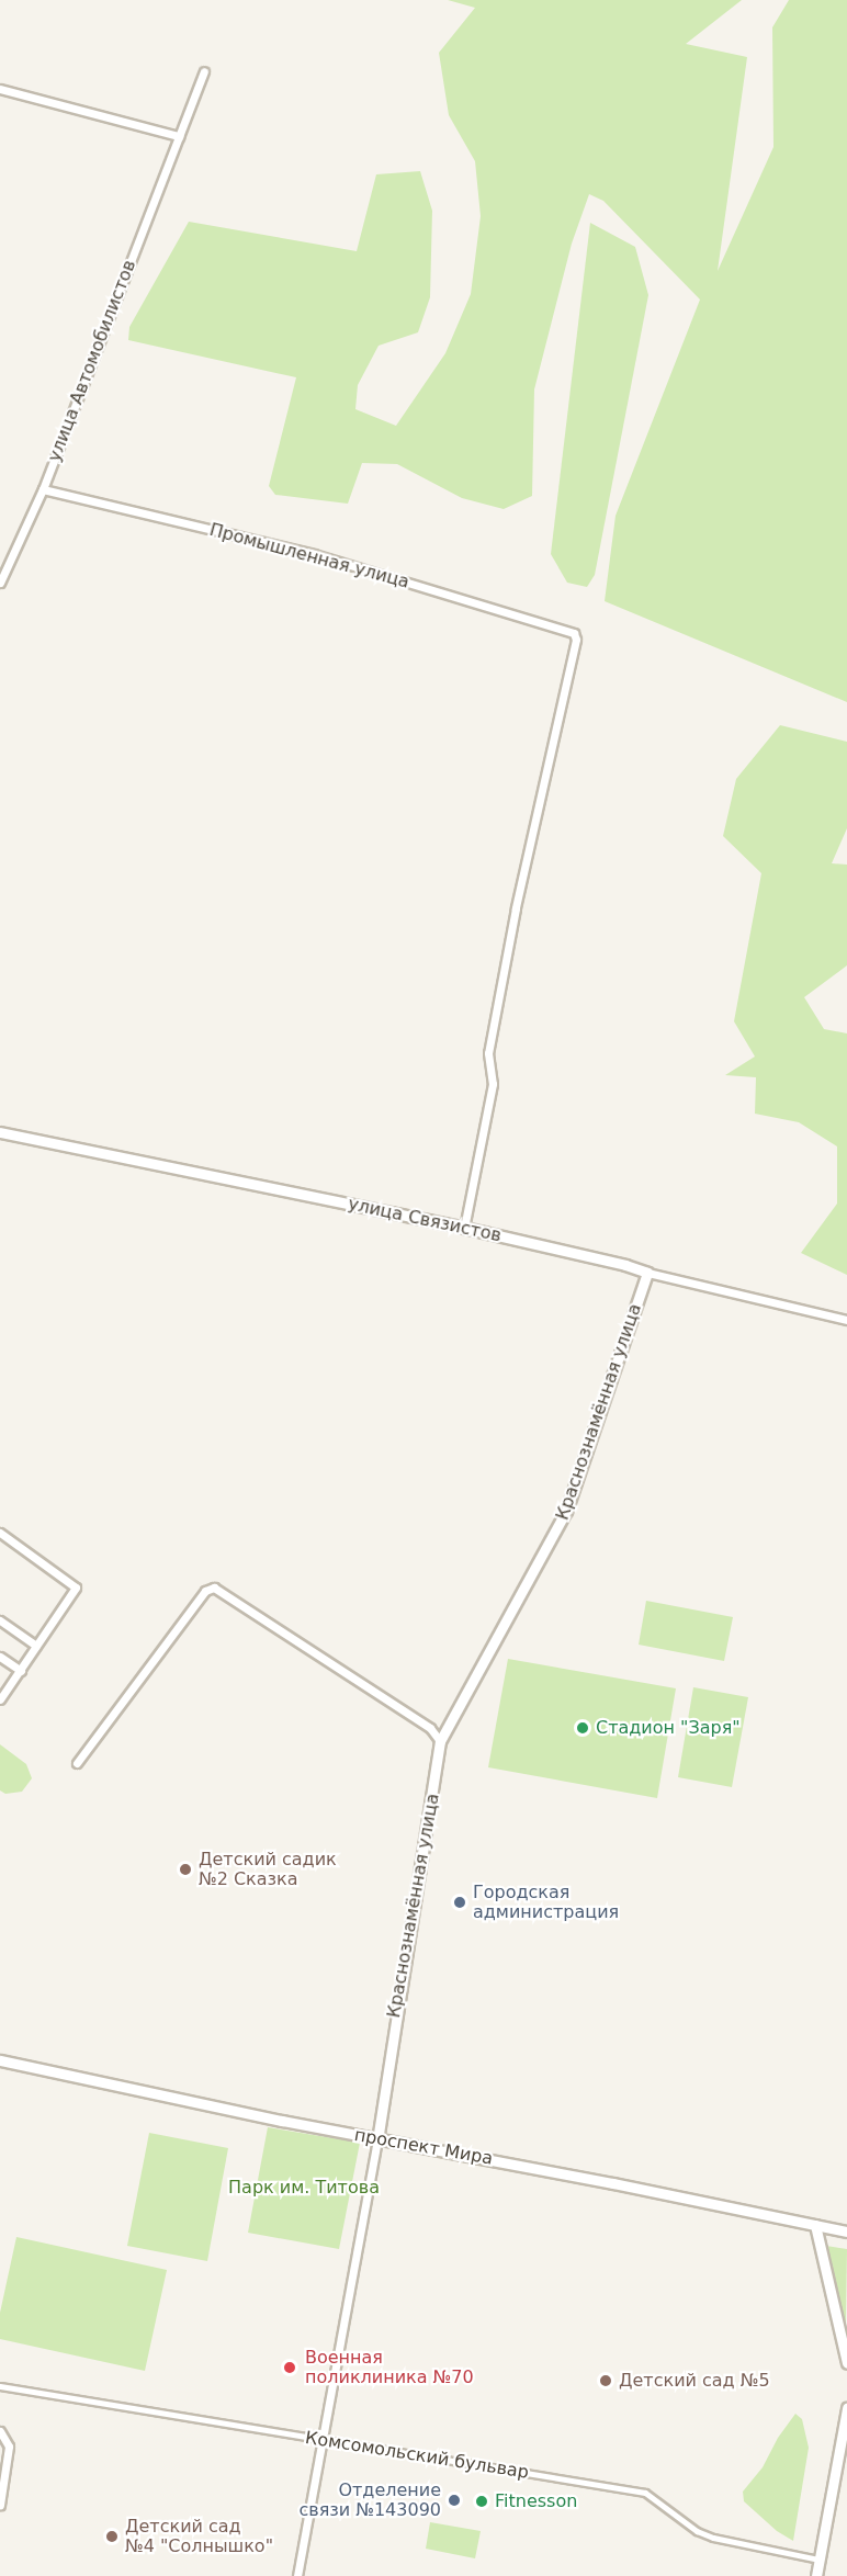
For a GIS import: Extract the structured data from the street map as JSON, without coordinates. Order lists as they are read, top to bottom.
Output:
{
  "streets": {
    "street": [
      "улица Автомобилистов",
      "Промышленная улица",
      "улица Связистов",
      "Краснознамённая улица",
      "проспект Мира",
      "Комсомольский бульвар"
    ]
  },
  "crossings": [
    ["улица Автомобилистов", "Промышленная улица"],
    ["Промышленная улица", "улица Связистов"],
    ["улица Связистов", "Краснознамённая улица"],
    ["Краснознамённая улица", "проспект Мира"],
    ["Краснознамённая улица", "Комсомольский бульвар"]
  ],
  "parks": ["Парк им. Титова"],
  "places": [
    "Стадион \"Заря\"",
    "Детский садик №2 Сказка",
    "Городская администрация",
    "Военная поликлиника №70",
    "Детский сад №5",
    "Отделение связи №143090",
    "Fitnesson",
    "Детский сад №4 \"Солнышко\""
  ]
}
